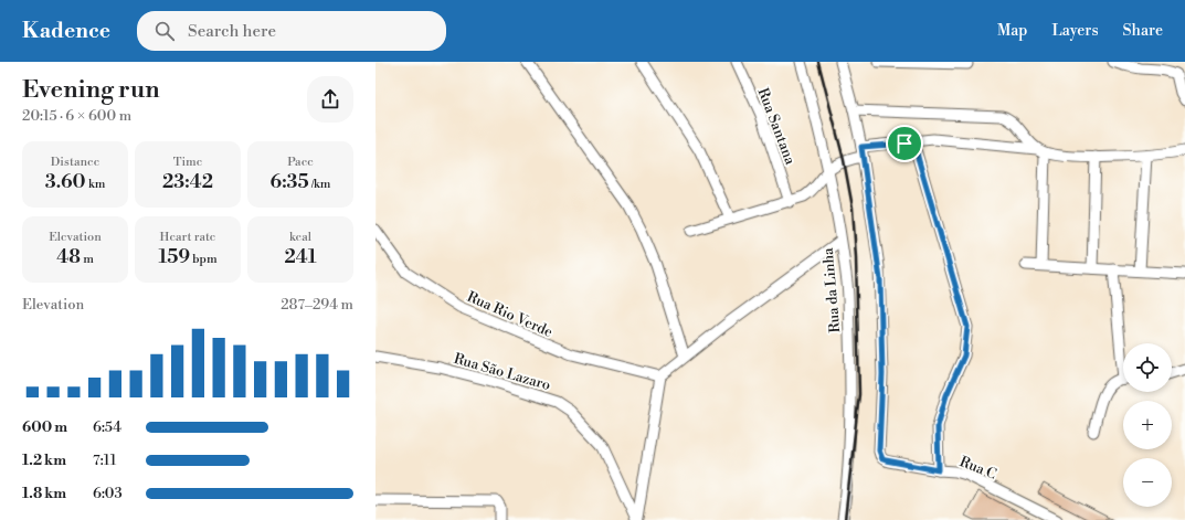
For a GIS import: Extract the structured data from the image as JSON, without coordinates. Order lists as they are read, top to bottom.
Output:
{
  "streets": {
    "street": [
      "Rua Santana",
      "Rua da Linha",
      "Rua Rio Verde",
      "Rua São Lazaro",
      "Rua C"
    ]
  },
  "page": {
    "header": "Kadence",
    "search": "Search here",
    "nav": ["Map", "Layers", "Share"],
    "heading": ["Evening run", "20:15 · 6 × 600 m"],
    "stats": [
      ["Distance", "3.60 km"],
      ["Time", "23:42"],
      ["Pace", "6:35 /km"],
      ["Elevation", "48 m"],
      ["Heart rate", "159 bpm"],
      ["kcal", "241"]
    ],
    "chart": ["Elevation", "287–294 m"],
    "map_buttons": ["+", "−"],
    "list": [
      {
        "name": "600 m",
        "note": "6:54"
      },
      {
        "name": "1.2 km",
        "note": "7:11"
      },
      {
        "name": "1.8 km",
        "note": "6:03"
      }
    ]
  }
}
